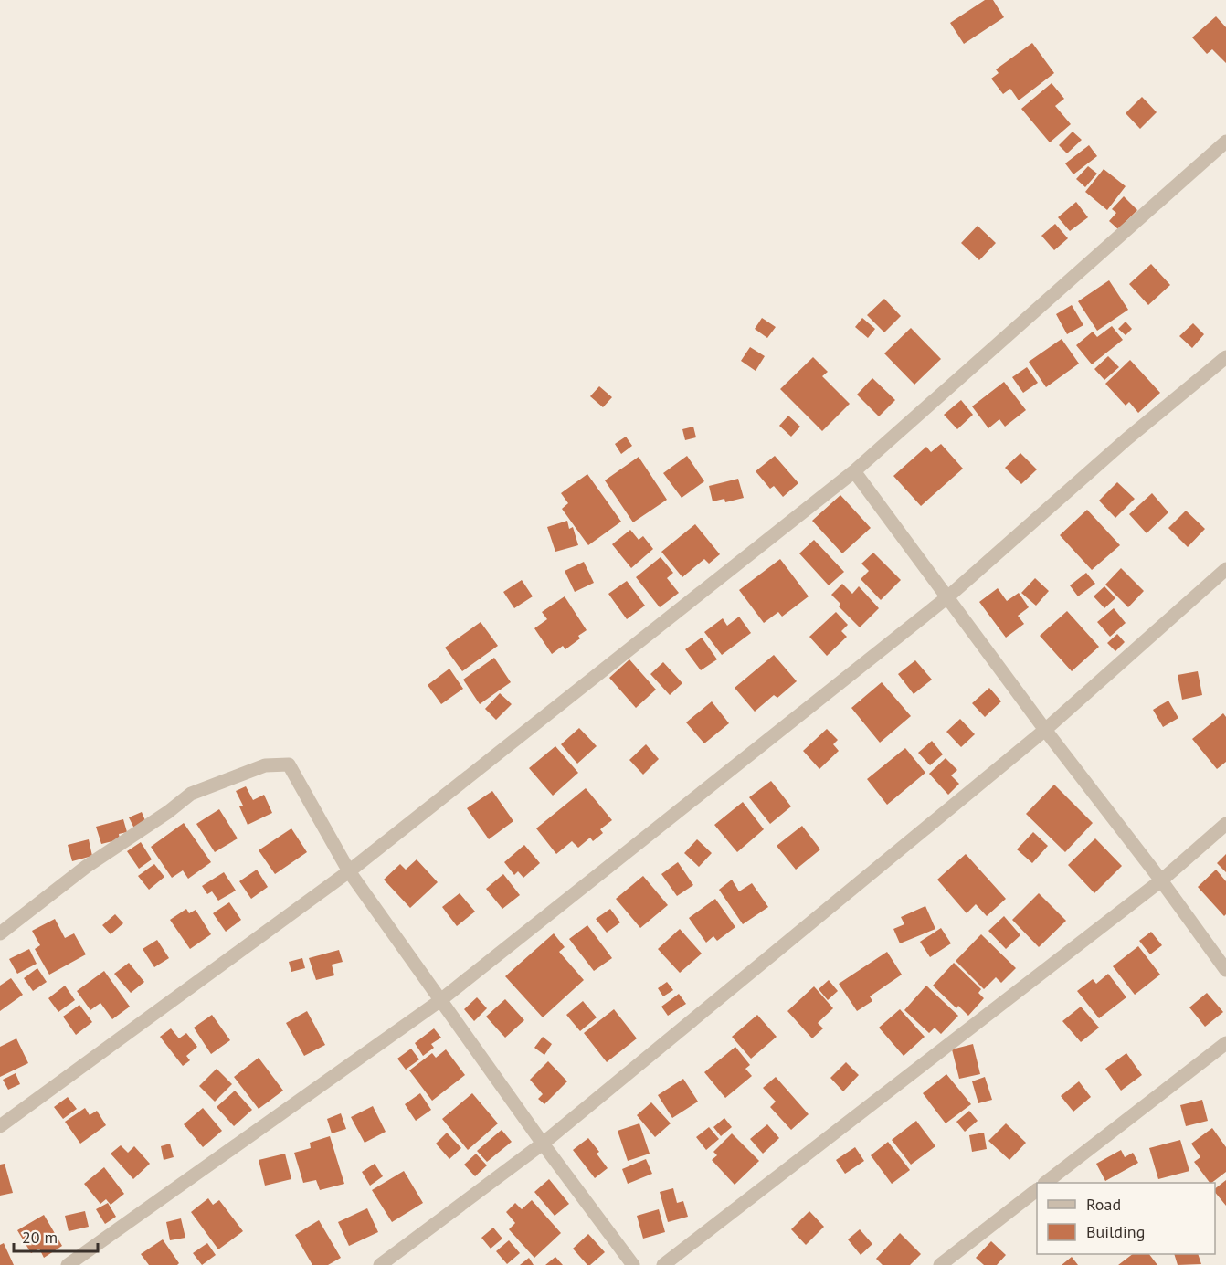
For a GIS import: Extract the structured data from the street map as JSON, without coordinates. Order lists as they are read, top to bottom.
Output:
{
  "legend": ["Road", "Building"],
  "scale_bar": "20 m"
}
